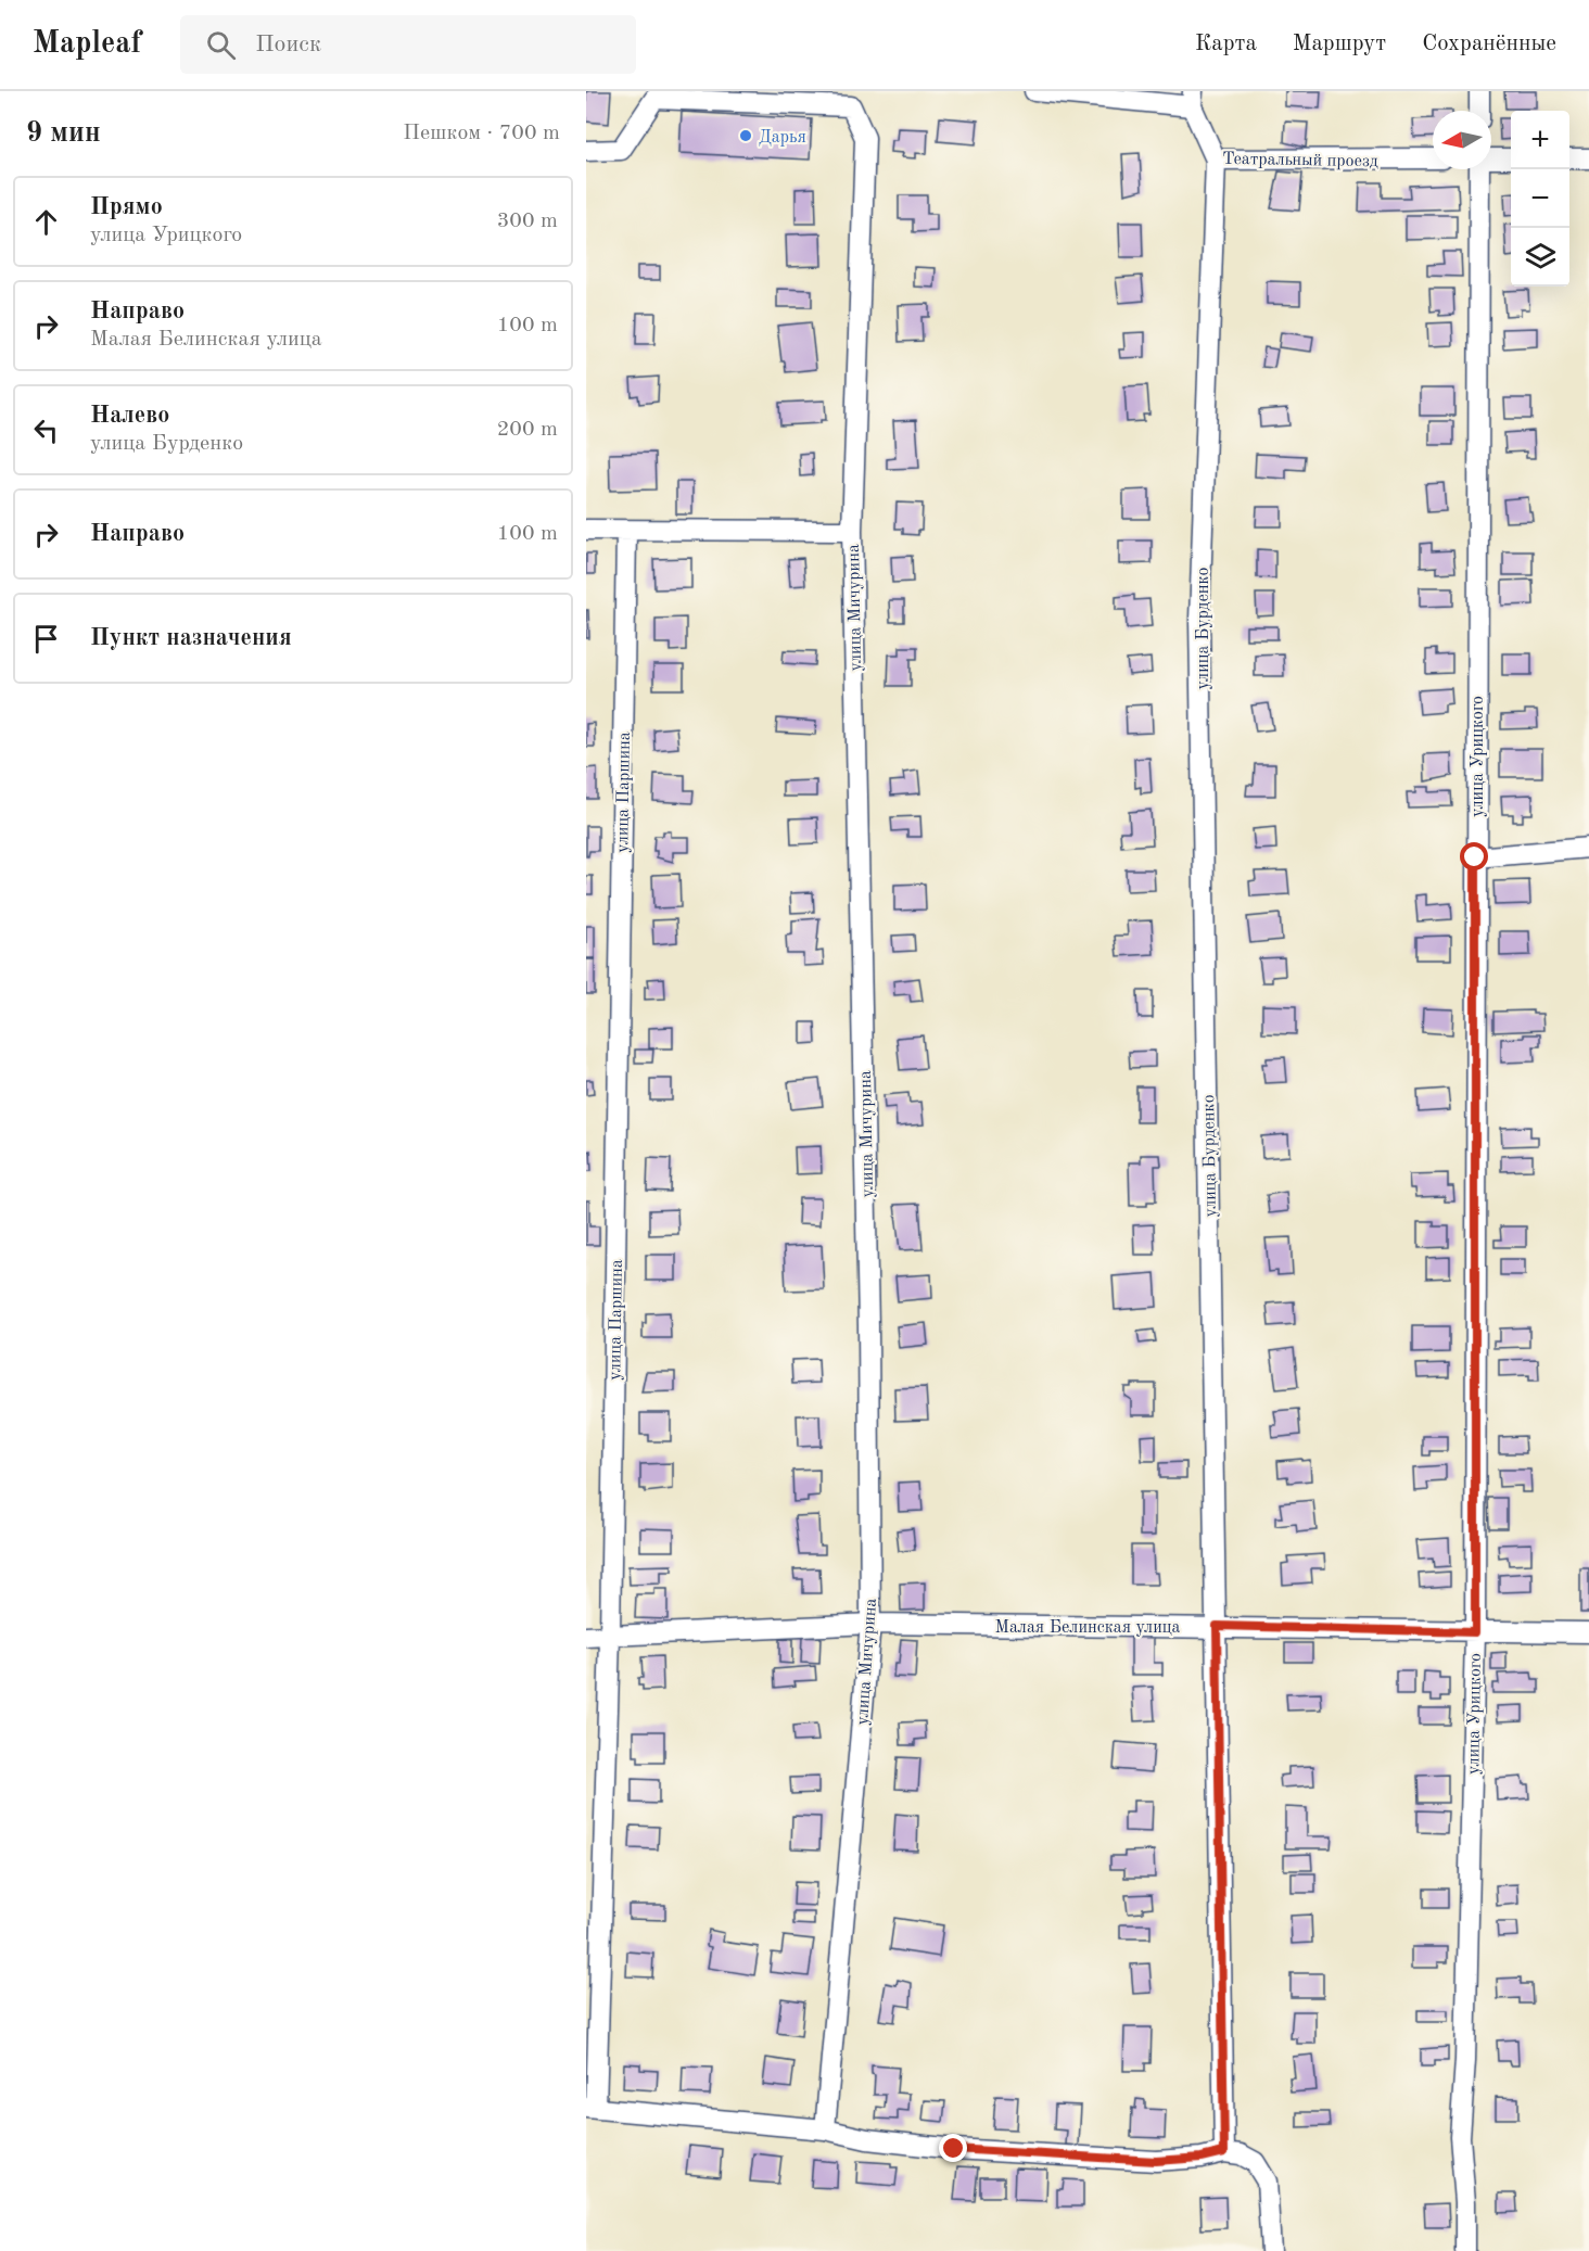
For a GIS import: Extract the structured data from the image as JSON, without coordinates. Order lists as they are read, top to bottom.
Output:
{
  "streets": {
    "street": [
      "Театральный проезд",
      "улица Мичурина",
      "улица Бурденко",
      "улица Урицкого",
      "улица Паршина",
      "Малая Белинская улица"
    ]
  },
  "crossings": [
    ["Театральный проезд", "улица Бурденко"],
    ["улица Мичурина", "Малая Белинская улица"],
    ["улица Бурденко", "Малая Белинская улица"],
    ["улица Урицкого", "Малая Белинская улица"],
    ["улица Паршина", "Малая Белинская улица"]
  ],
  "places": ["Дарья"],
  "north": "left",
  "page": {
    "header": "Mapleaf",
    "search": "Поиск",
    "nav": ["Карта", "Маршрут", "Сохранённые"],
    "heading": ["9 мин", "Пешком · 700 m"],
    "map_buttons": ["+", "−"],
    "list": [
      ["Прямо", "улица Урицкого", "300 m"],
      ["Направо", "Малая Белинская улица", "100 m"],
      ["Налево", "улица Бурденко", "200 m"],
      ["Направо", "100 m"],
      "Пункт назначения"
    ]
  }
}
